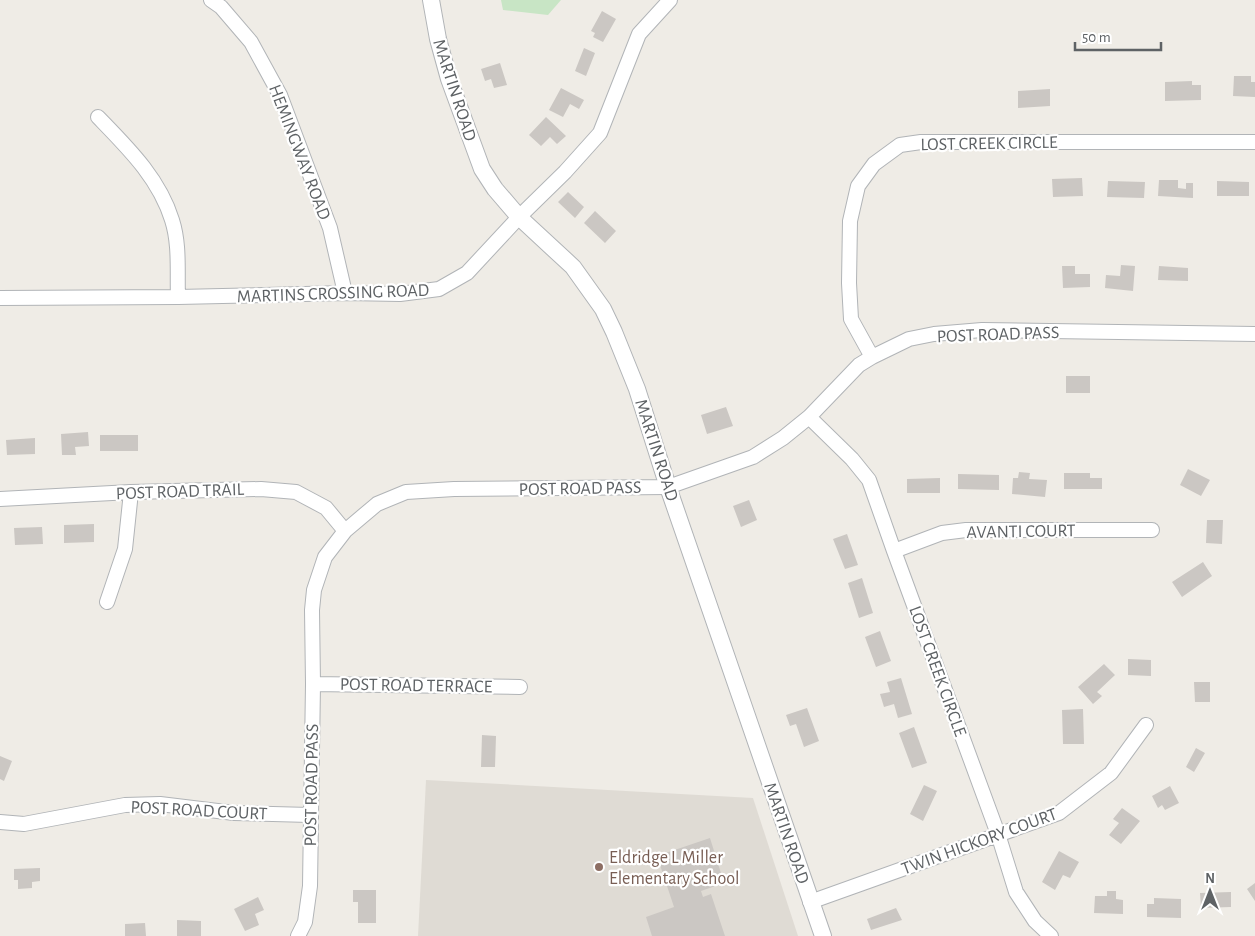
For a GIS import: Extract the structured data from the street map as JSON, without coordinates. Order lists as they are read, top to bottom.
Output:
{
  "streets": {
    "street": [
      "MARTIN ROAD",
      "LOST CREEK CIRCLE",
      "HEMINGWAY ROAD",
      "MARTINS CROSSING ROAD",
      "POST ROAD PASS",
      "POST ROAD TRAIL",
      "AVANTI COURT",
      "POST ROAD TERRACE",
      "POST ROAD COURT",
      "TWIN HICKORY COURT"
    ]
  },
  "crossings": [
    ["MARTIN ROAD", "MARTINS CROSSING ROAD"],
    ["MARTIN ROAD", "POST ROAD PASS"],
    ["MARTIN ROAD", "TWIN HICKORY COURT"],
    ["LOST CREEK CIRCLE", "POST ROAD PASS"],
    ["LOST CREEK CIRCLE", "AVANTI COURT"],
    ["LOST CREEK CIRCLE", "TWIN HICKORY COURT"],
    ["HEMINGWAY ROAD", "MARTINS CROSSING ROAD"],
    ["POST ROAD PASS", "POST ROAD TRAIL"],
    ["POST ROAD PASS", "POST ROAD TERRACE"],
    ["POST ROAD PASS", "POST ROAD COURT"]
  ],
  "places": ["Eldridge L Miller Elementary School"],
  "scale_bar": "50 m",
  "north": "top"
}
